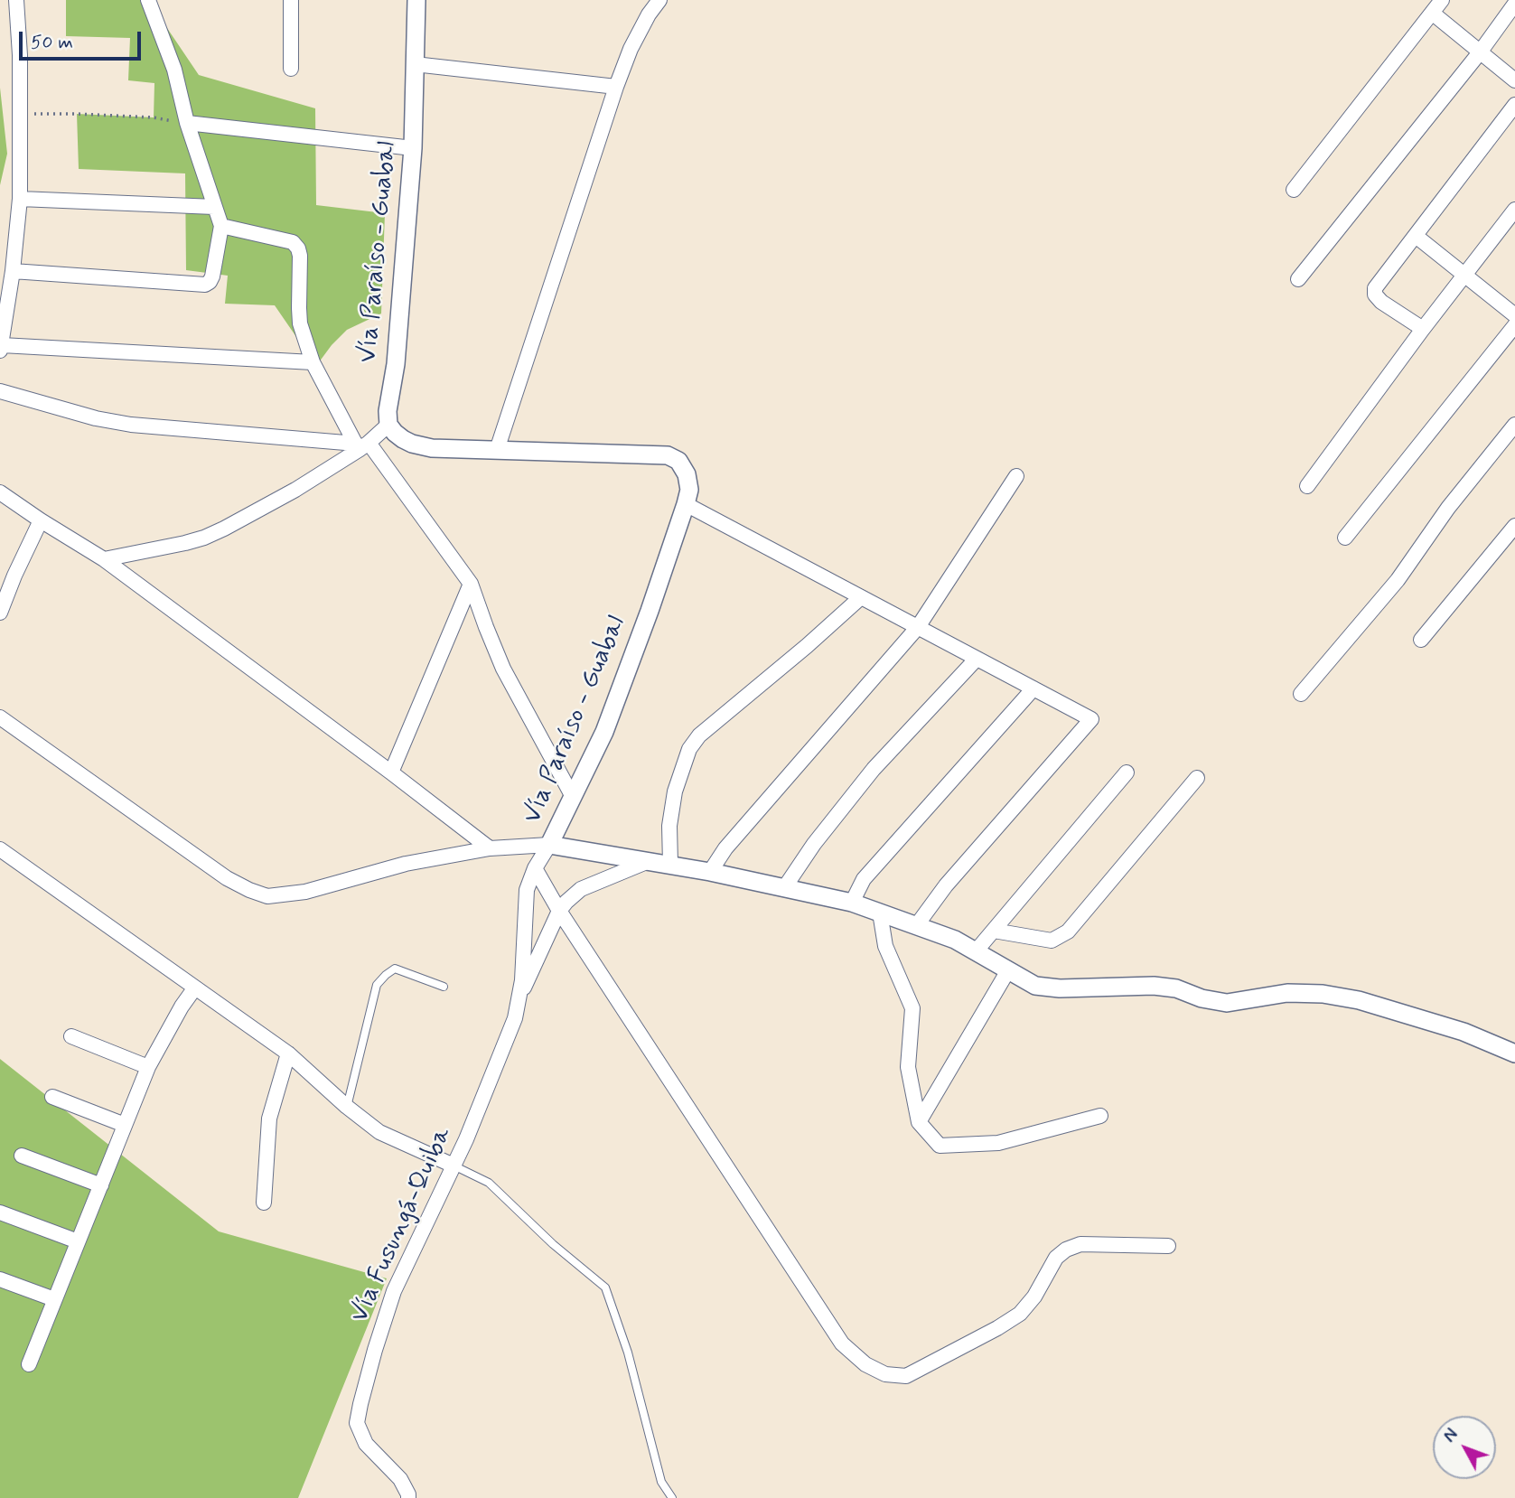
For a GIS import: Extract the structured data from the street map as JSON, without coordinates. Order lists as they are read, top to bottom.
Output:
{
  "streets": {
    "street": ["Vía Paraíso - Guabal", "Vía Fusungá-Quiba"]
  },
  "scale_bar": "50 m",
  "north": "top left"
}
